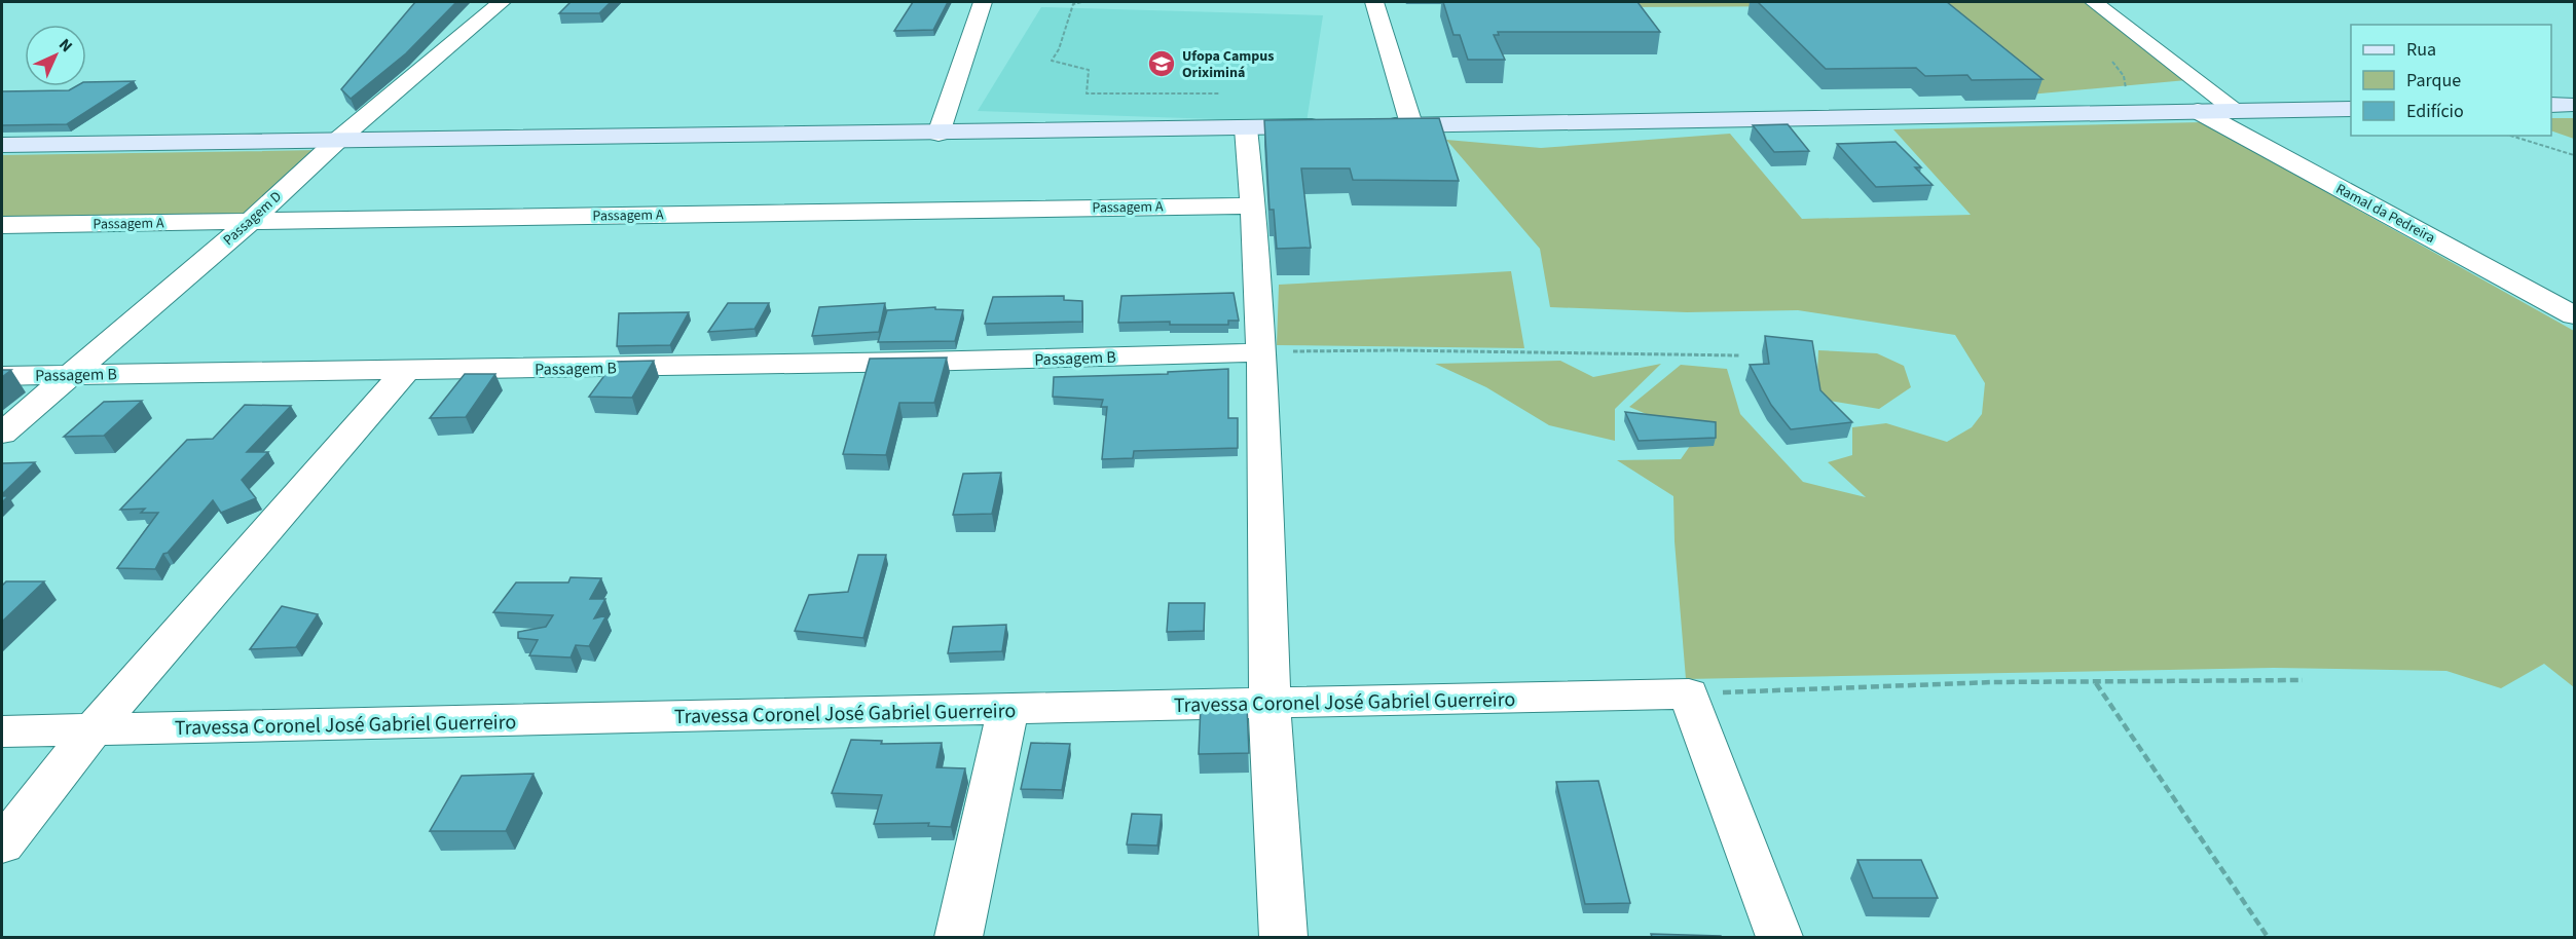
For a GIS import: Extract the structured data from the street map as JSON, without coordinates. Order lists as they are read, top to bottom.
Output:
{
  "streets": {
    "street": [
      "Passagem A",
      "Ramal da Pedreira",
      "Passagem D",
      "Passagem B",
      "Travessa Coronel José Gabriel Guerreiro"
    ]
  },
  "crossings": [
    ["Passagem A", "Passagem D"],
    ["Passagem D", "Passagem B"]
  ],
  "places": {
    "school or university": ["Ufopa Campus Oriximiná"]
  },
  "legend": ["Rua", "Parque", "Edifício"],
  "north": "top right"
}
